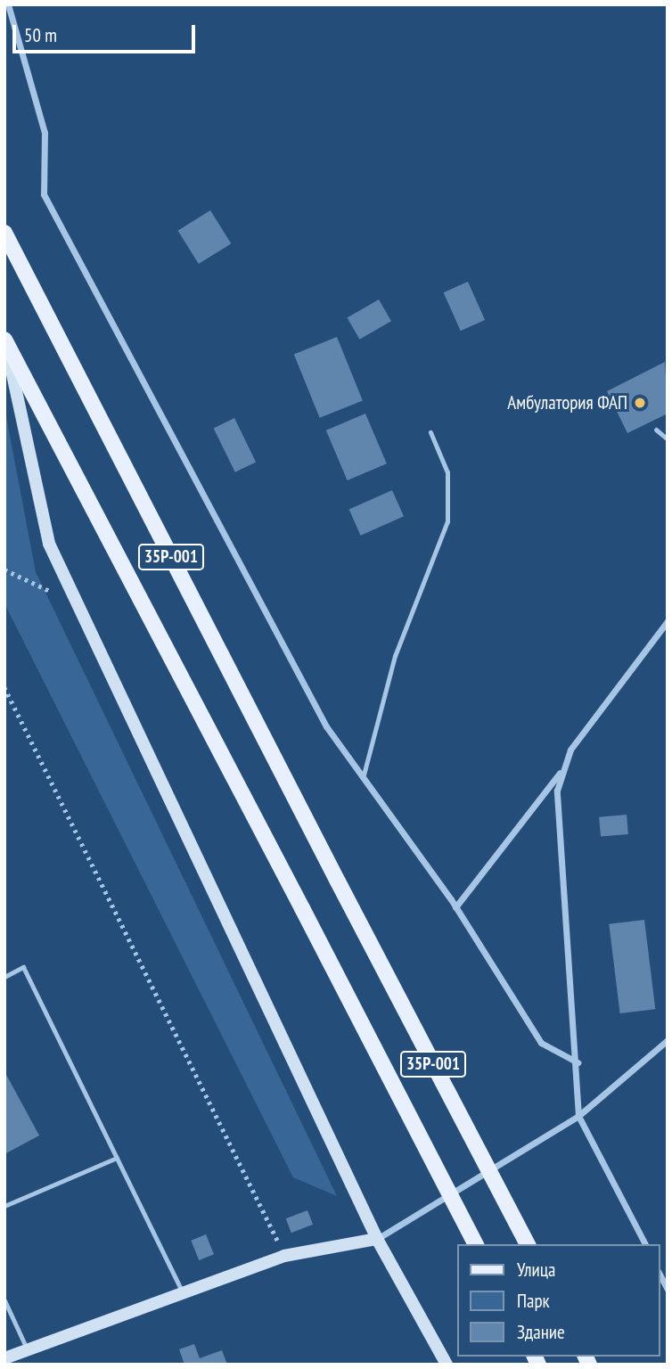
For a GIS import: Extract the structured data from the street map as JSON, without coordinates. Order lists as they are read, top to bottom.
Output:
{
  "streets": {
    "main road": ["35Р-001"]
  },
  "places": ["Амбулатория ФАП"],
  "legend": ["Улица", "Парк", "Здание"],
  "scale_bar": "50 m"
}
